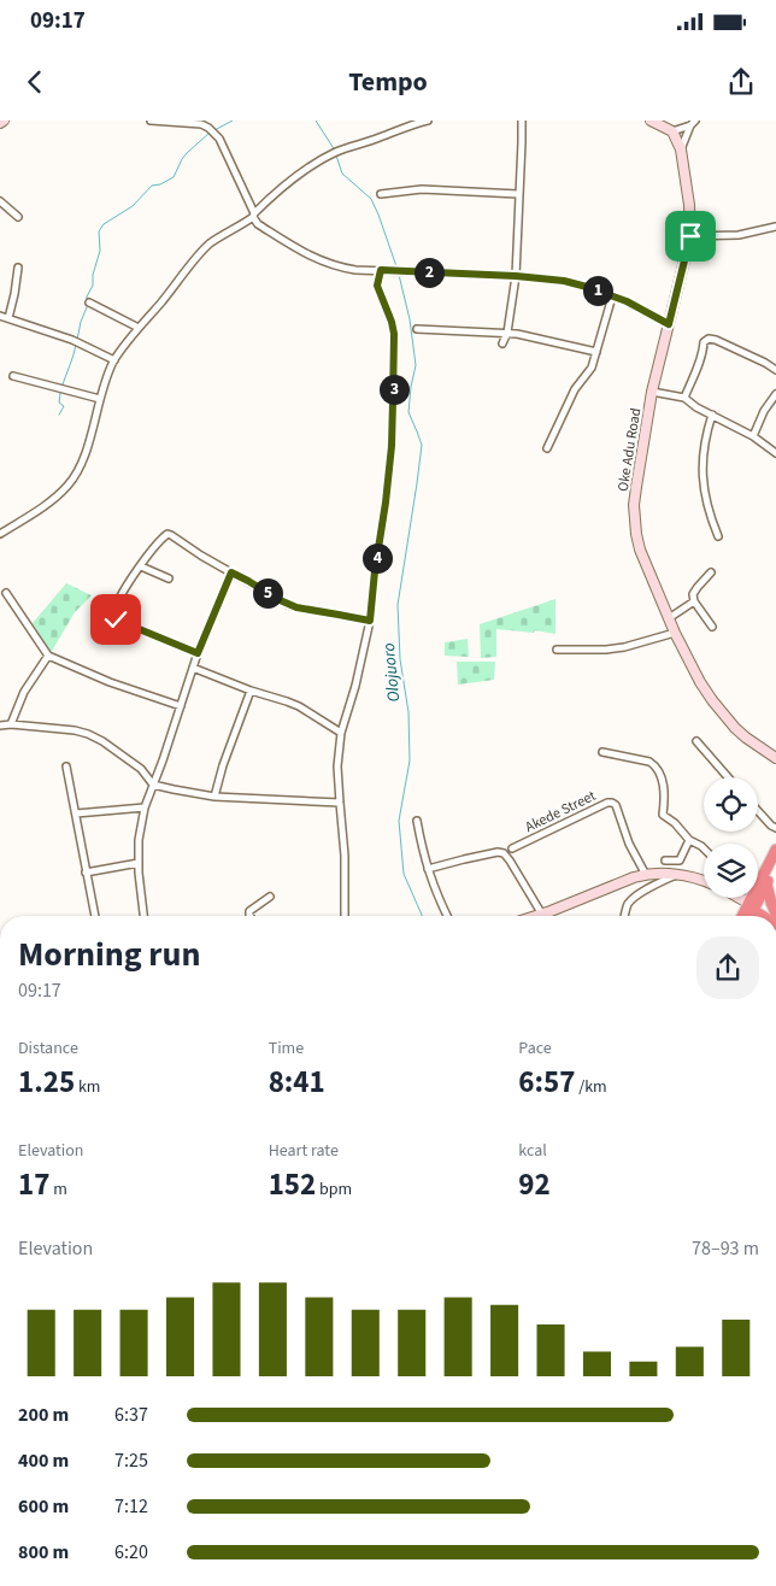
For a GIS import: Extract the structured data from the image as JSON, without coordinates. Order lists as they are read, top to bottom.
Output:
{
  "streets": {
    "street": ["Oke Adu Road", "Akede Street"]
  },
  "water": ["Olojuoro"],
  "page": {
    "status": "09:17",
    "header": "Tempo",
    "pins": [
      "2",
      "1",
      "3",
      "4",
      "5"
    ],
    "heading": ["Morning run", "09:17"],
    "stats": [
      ["Distance", "1.25 km"],
      ["Time", "8:41"],
      ["Pace", "6:57 /km"],
      ["Elevation", "17 m"],
      ["Heart rate", "152 bpm"],
      ["kcal", "92"]
    ],
    "chart": ["Elevation", "78–93 m"],
    "list": [
      {
        "name": "200 m",
        "note": "6:37"
      },
      {
        "name": "400 m",
        "note": "7:25"
      },
      {
        "name": "600 m",
        "note": "7:12"
      },
      {
        "name": "800 m",
        "note": "6:20"
      }
    ]
  }
}
